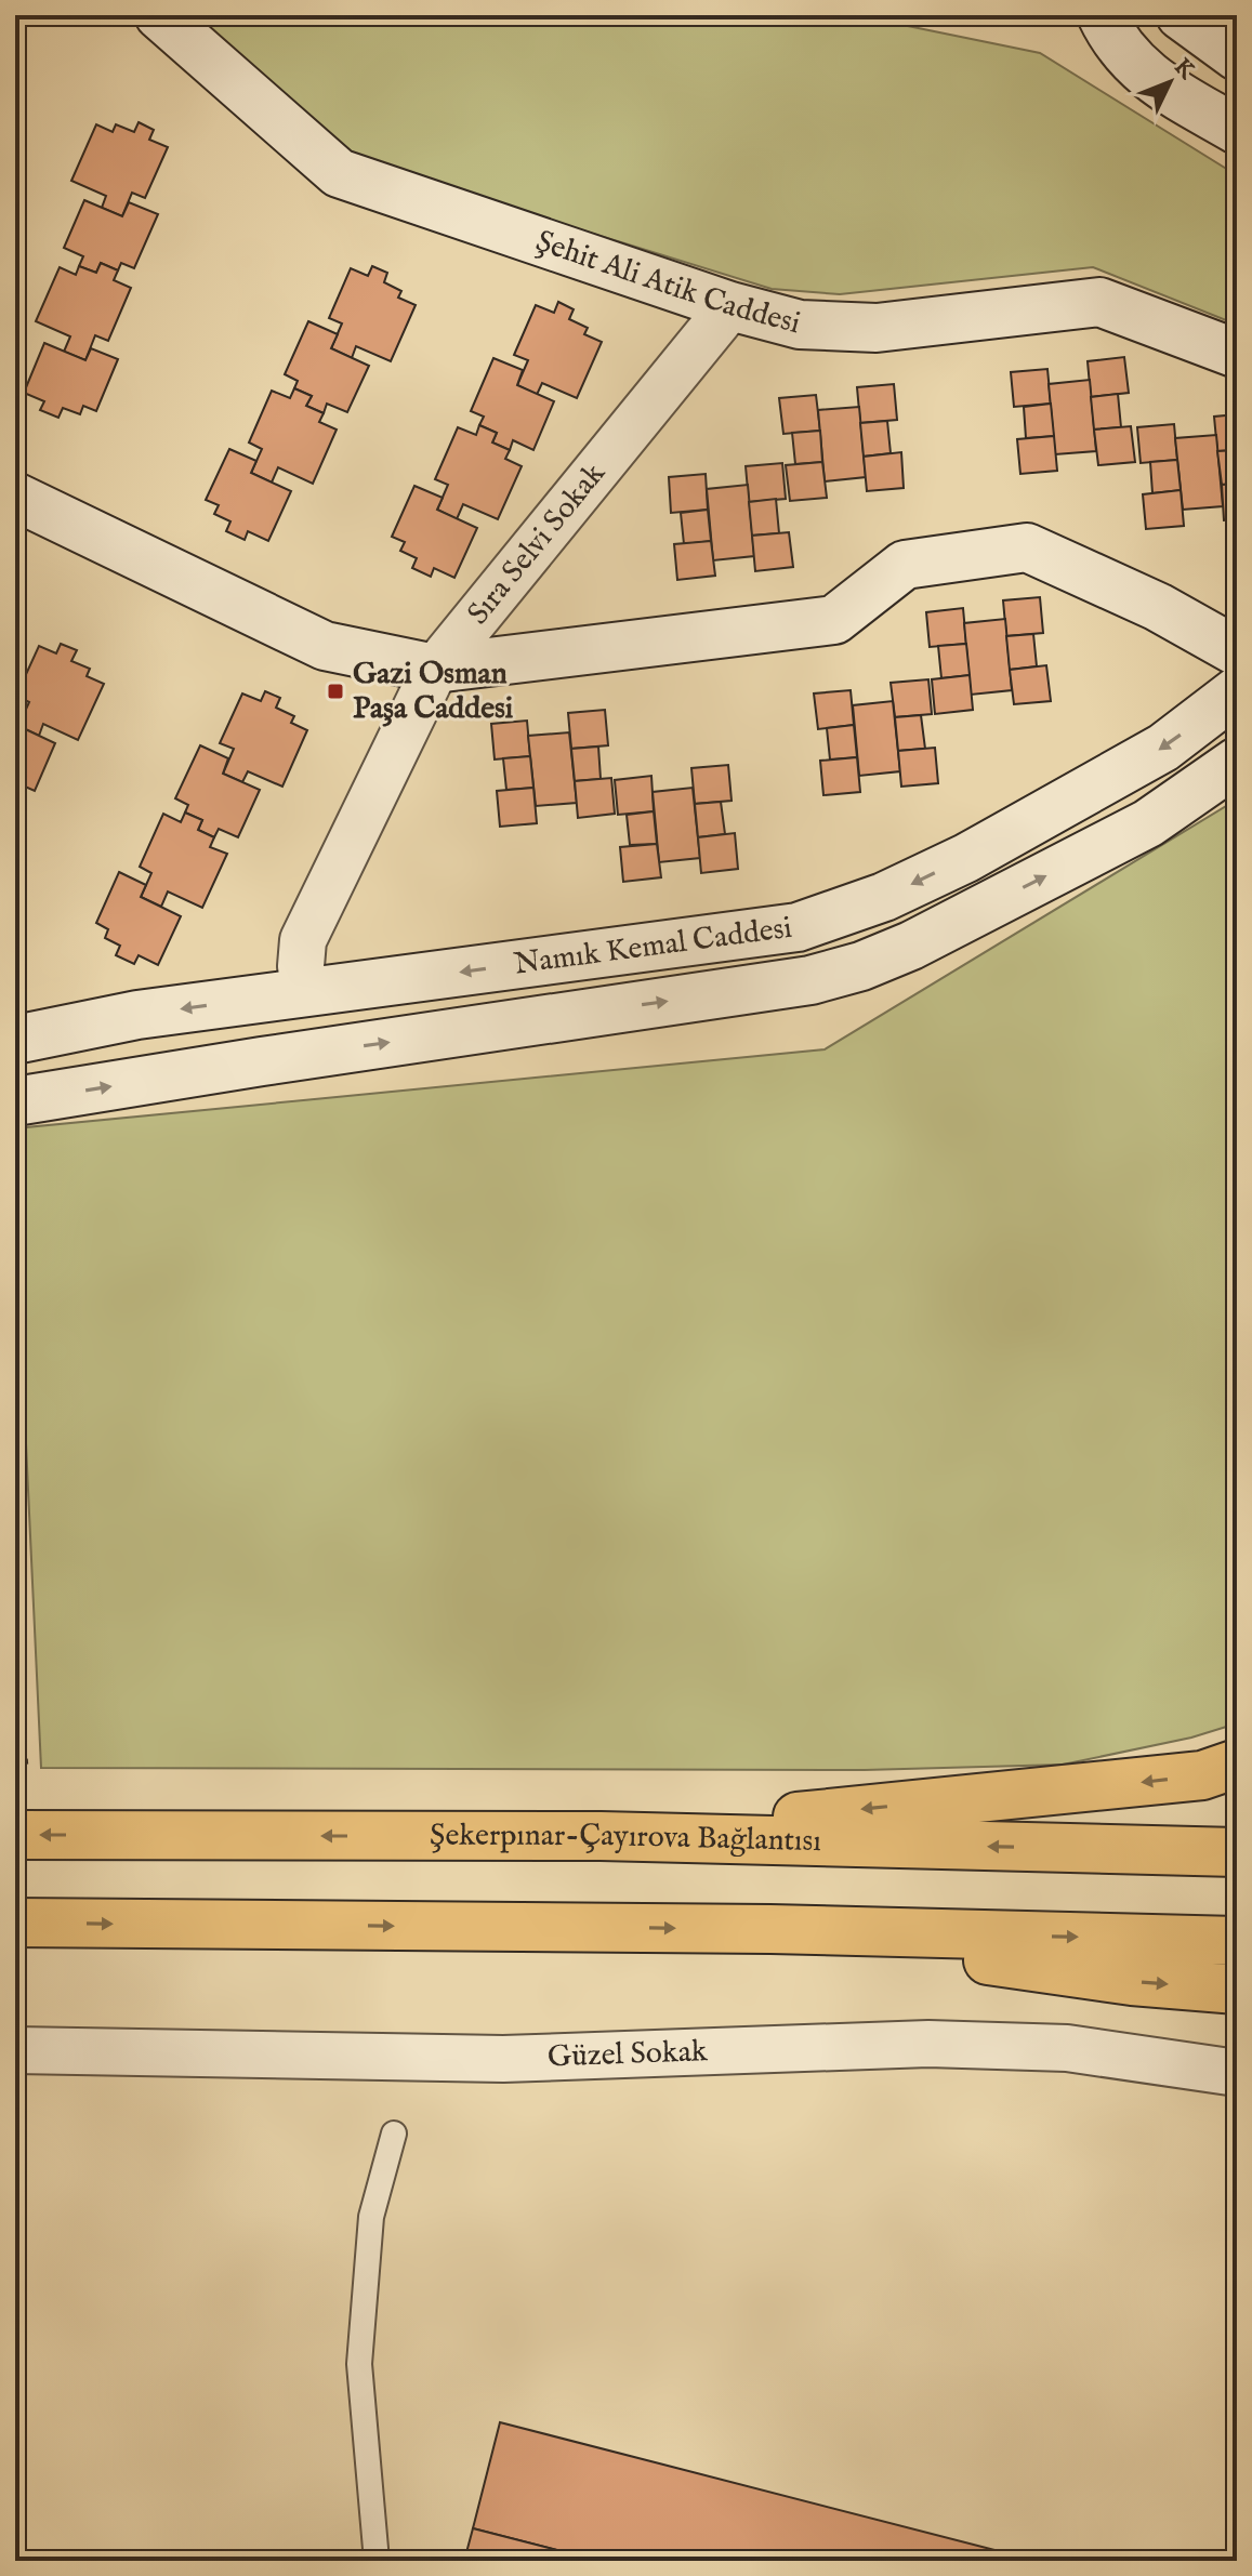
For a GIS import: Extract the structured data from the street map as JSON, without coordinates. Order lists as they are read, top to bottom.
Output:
{
  "streets": {
    "highway": ["Şekerpınar-Çayırova Bağlantısı"],
    "street": [
      "Şehit Ali Atik Caddesi",
      "Sıra Selvi Sokak",
      "Namık Kemal Caddesi",
      "Güzel Sokak"
    ]
  },
  "crossings": [
    ["Şehit Ali Atik Caddesi", "Sıra Selvi Sokak"],
    ["Sıra Selvi Sokak", "Namık Kemal Caddesi"]
  ],
  "places": {
    "transit": ["Gazi Osman Paşa Caddesi"]
  },
  "north": "top right"
}
